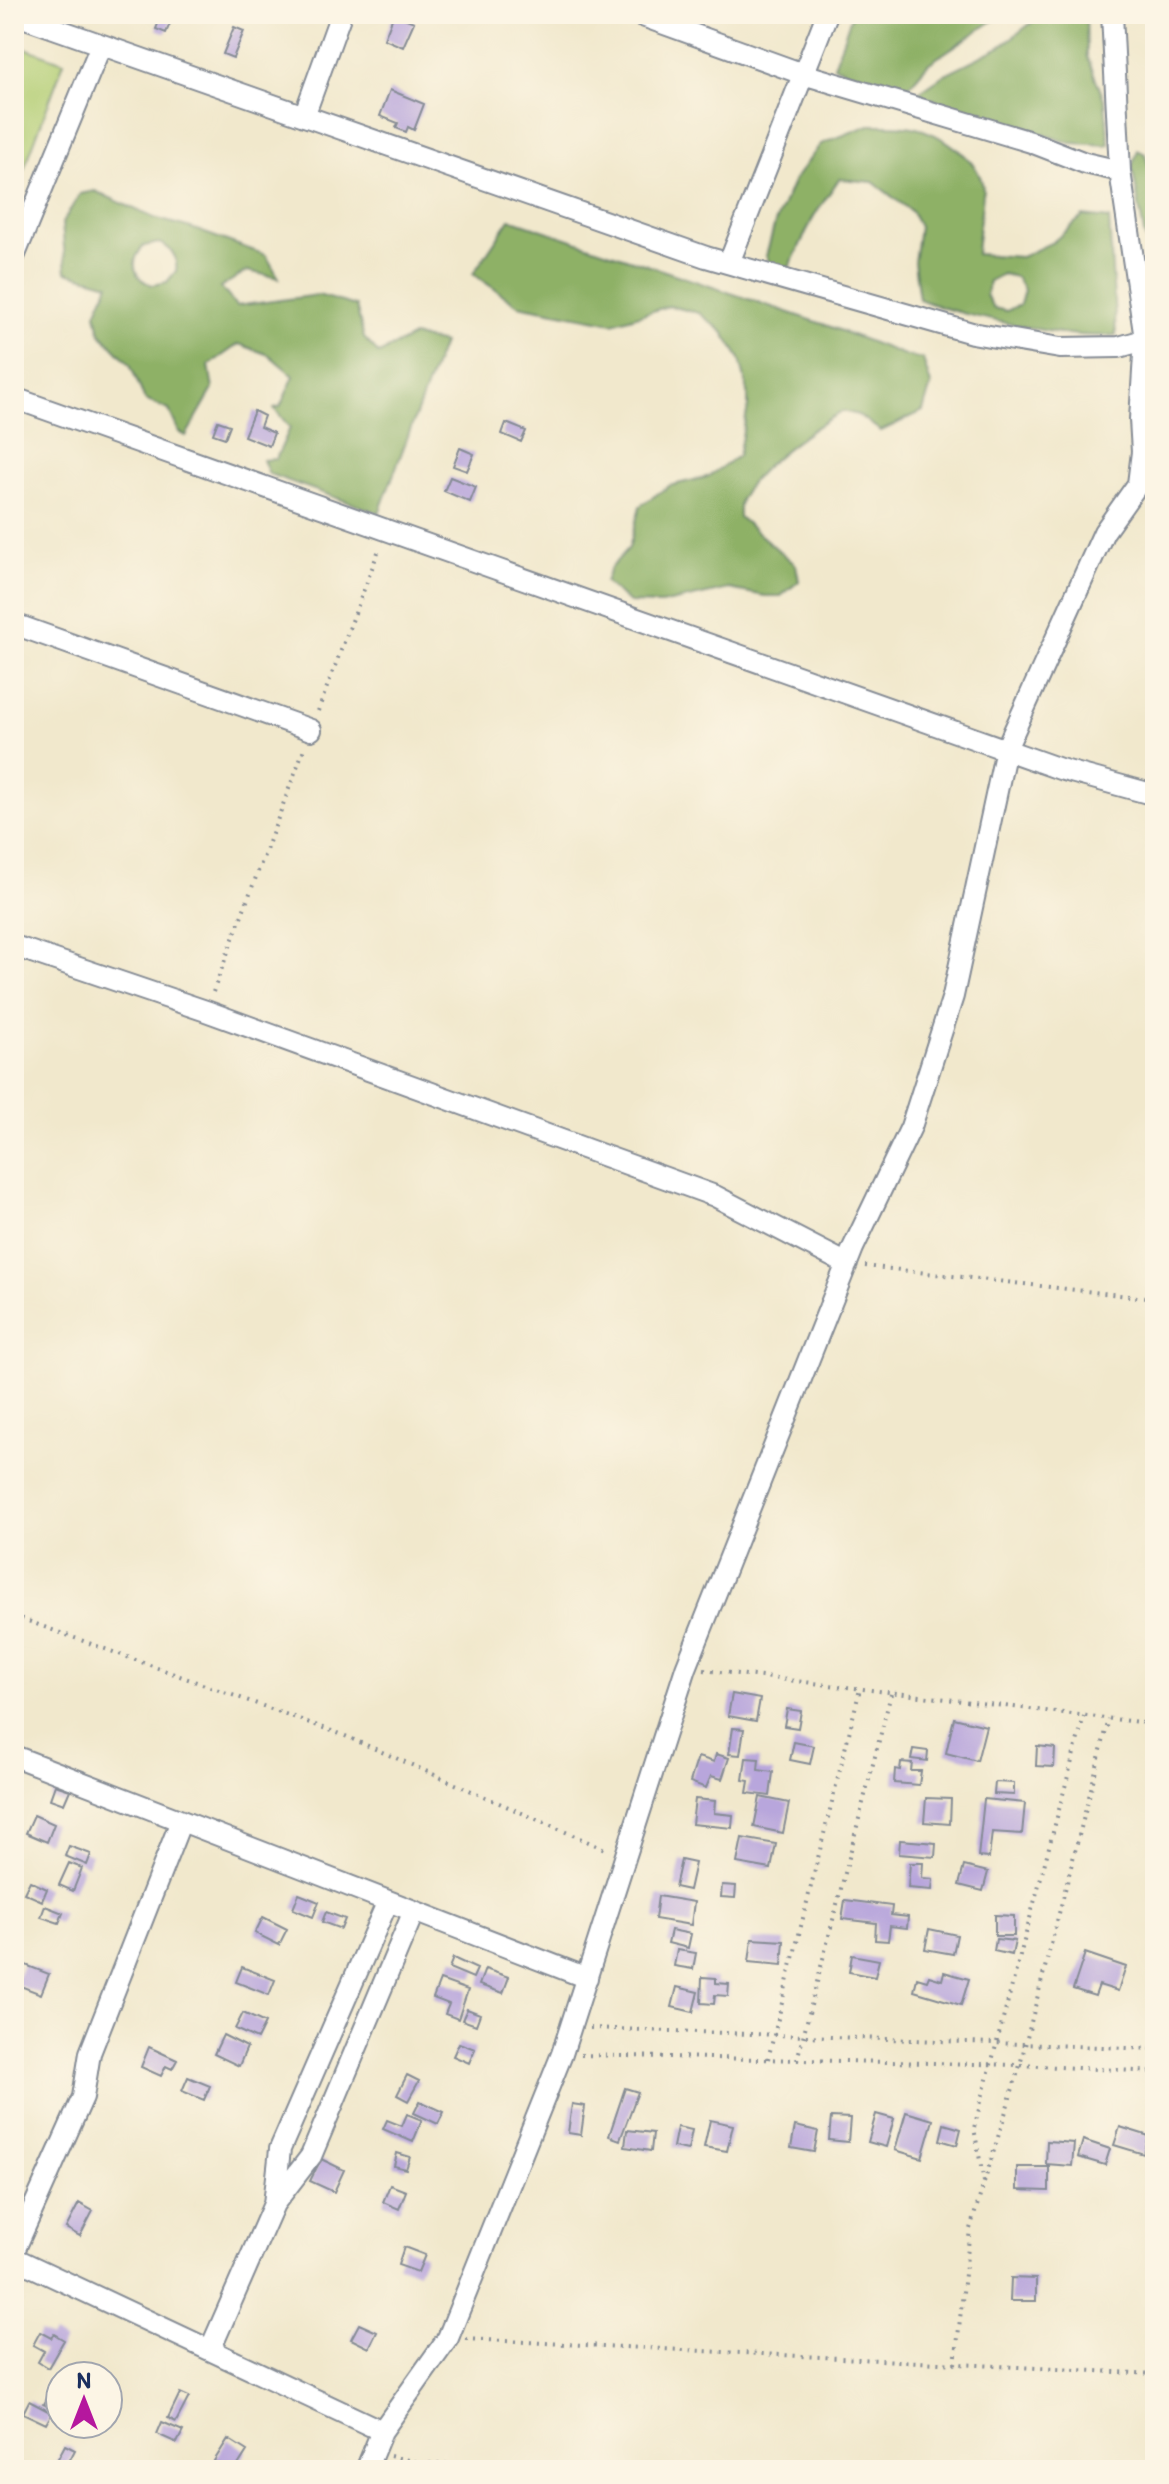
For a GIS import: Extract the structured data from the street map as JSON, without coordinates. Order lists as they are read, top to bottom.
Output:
{
  "north": "top"
}
